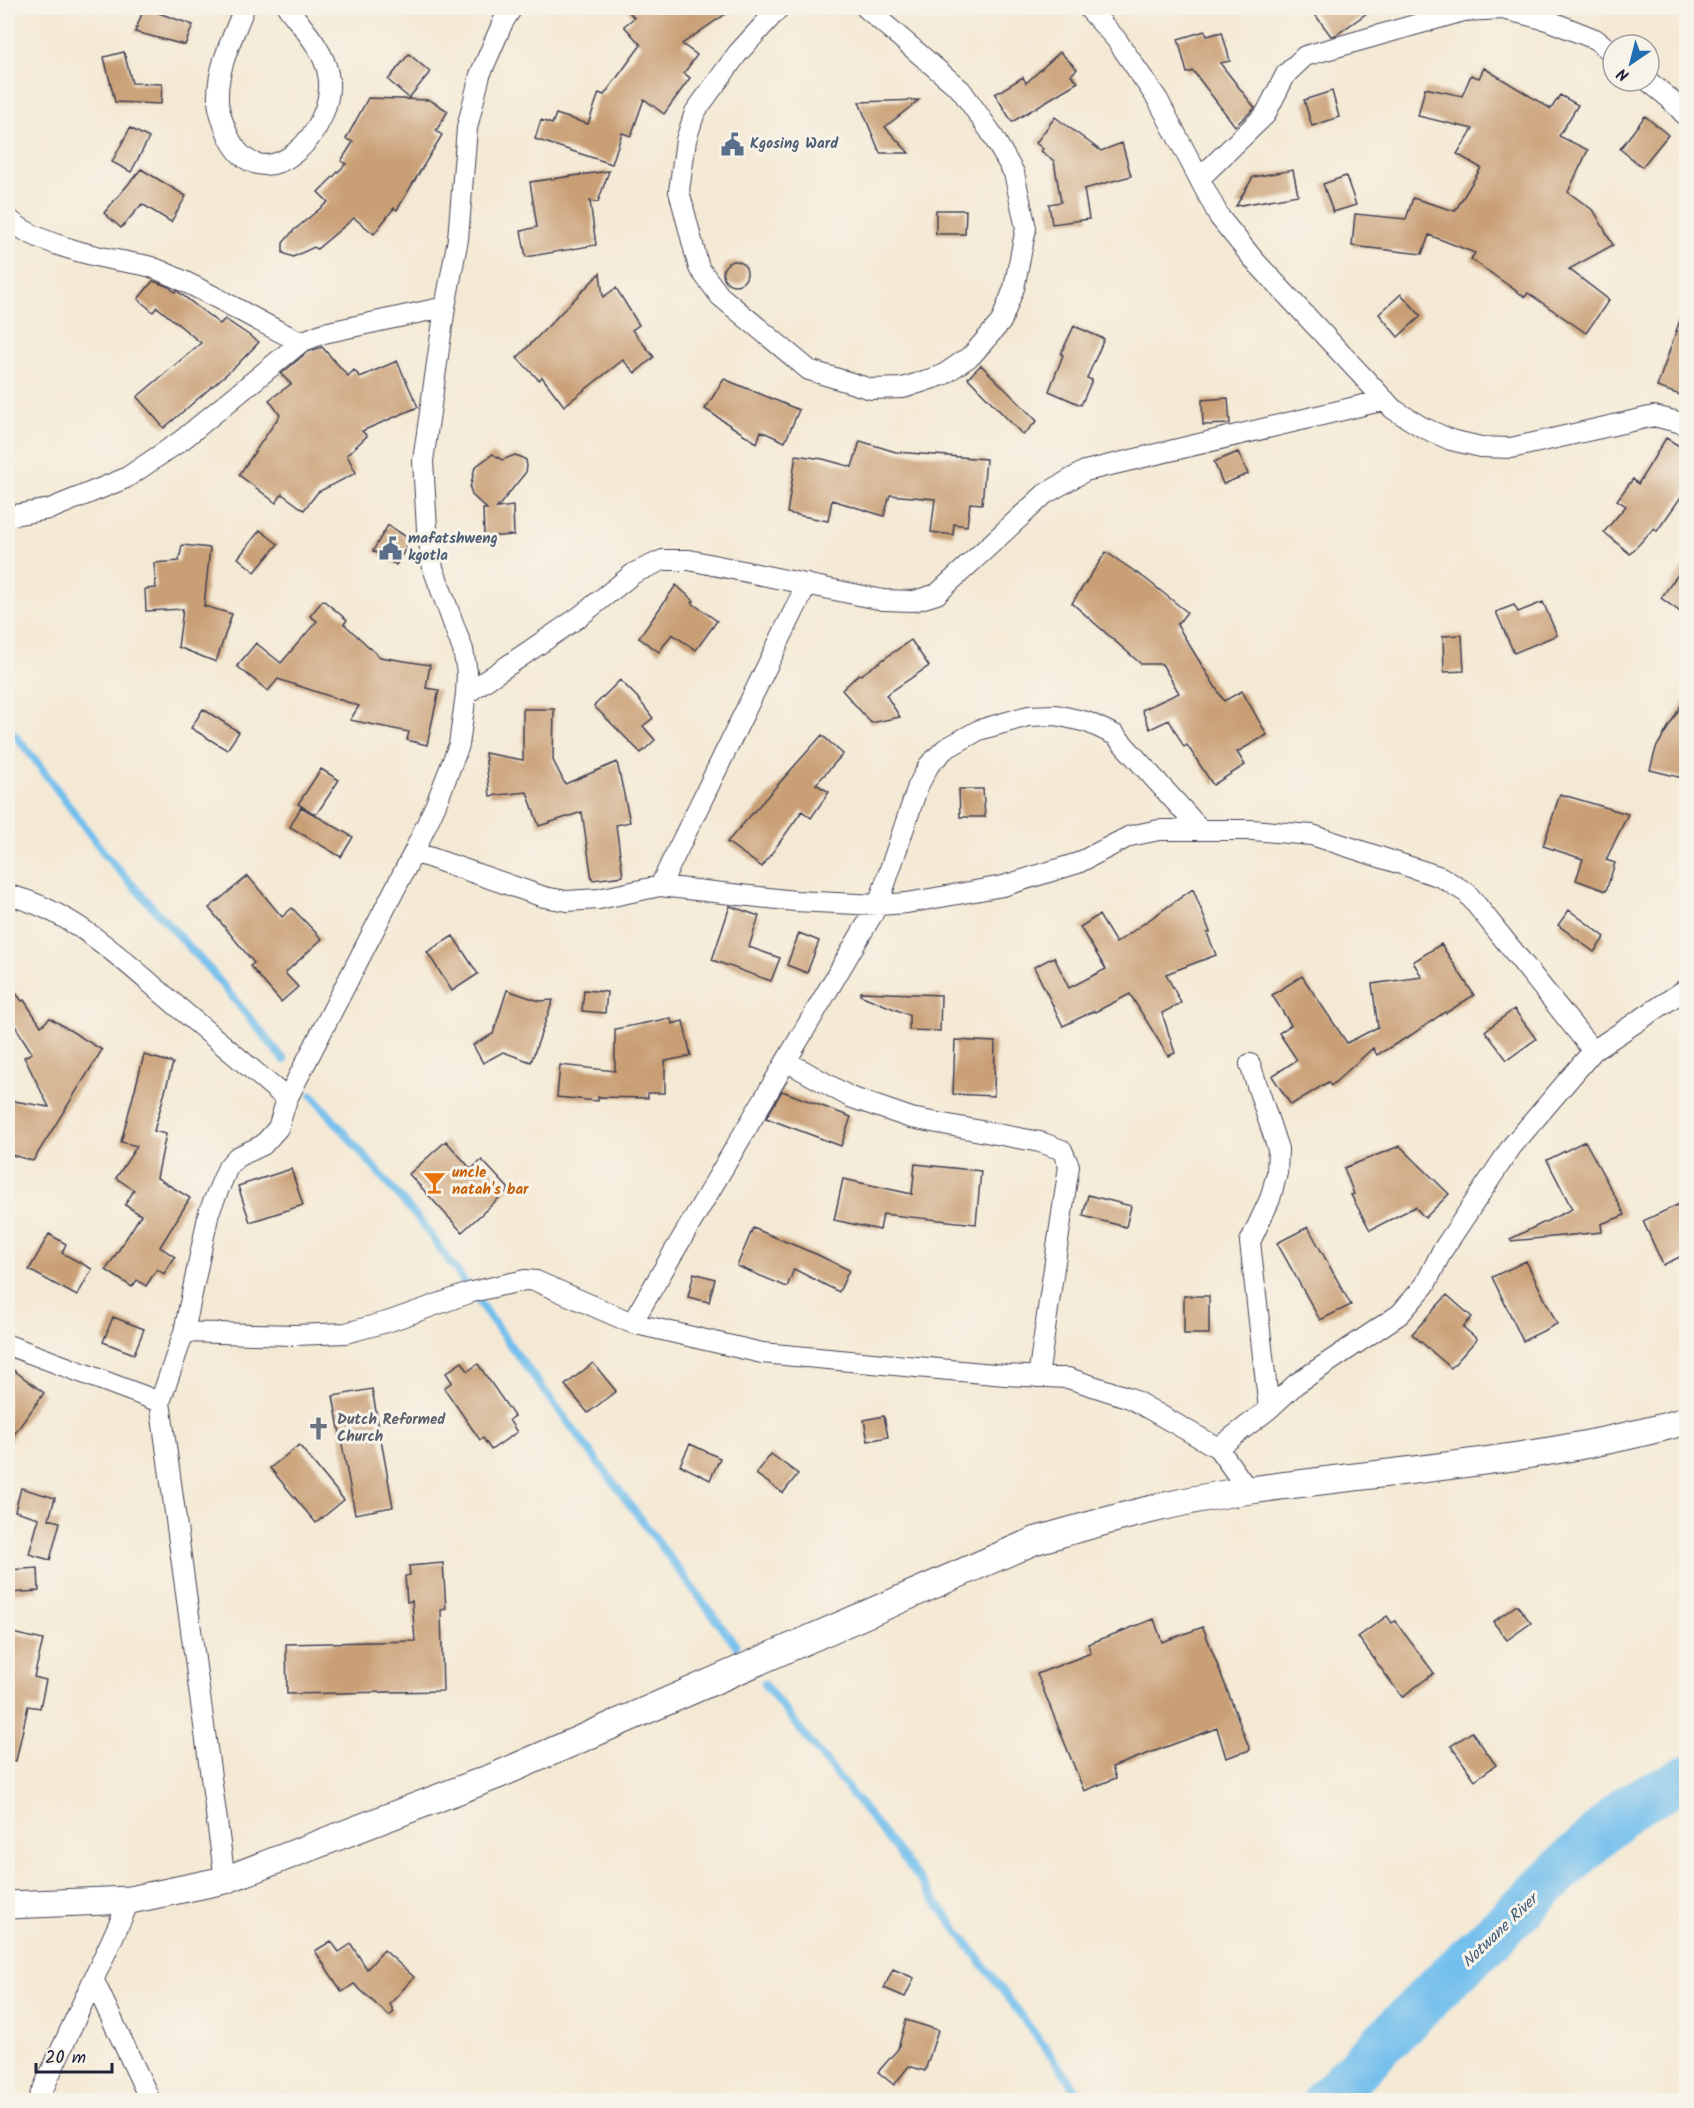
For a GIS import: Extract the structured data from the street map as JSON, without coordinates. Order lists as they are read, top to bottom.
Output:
{
  "water": ["Notwane River"],
  "places": {
    "public building": ["Kgosing Ward", "mafatshweng kgotla"],
    "bar": ["uncle natah's bar"],
    "church": ["Dutch Reformed Church"]
  },
  "scale_bar": "20 m",
  "north": "bottom left"
}
